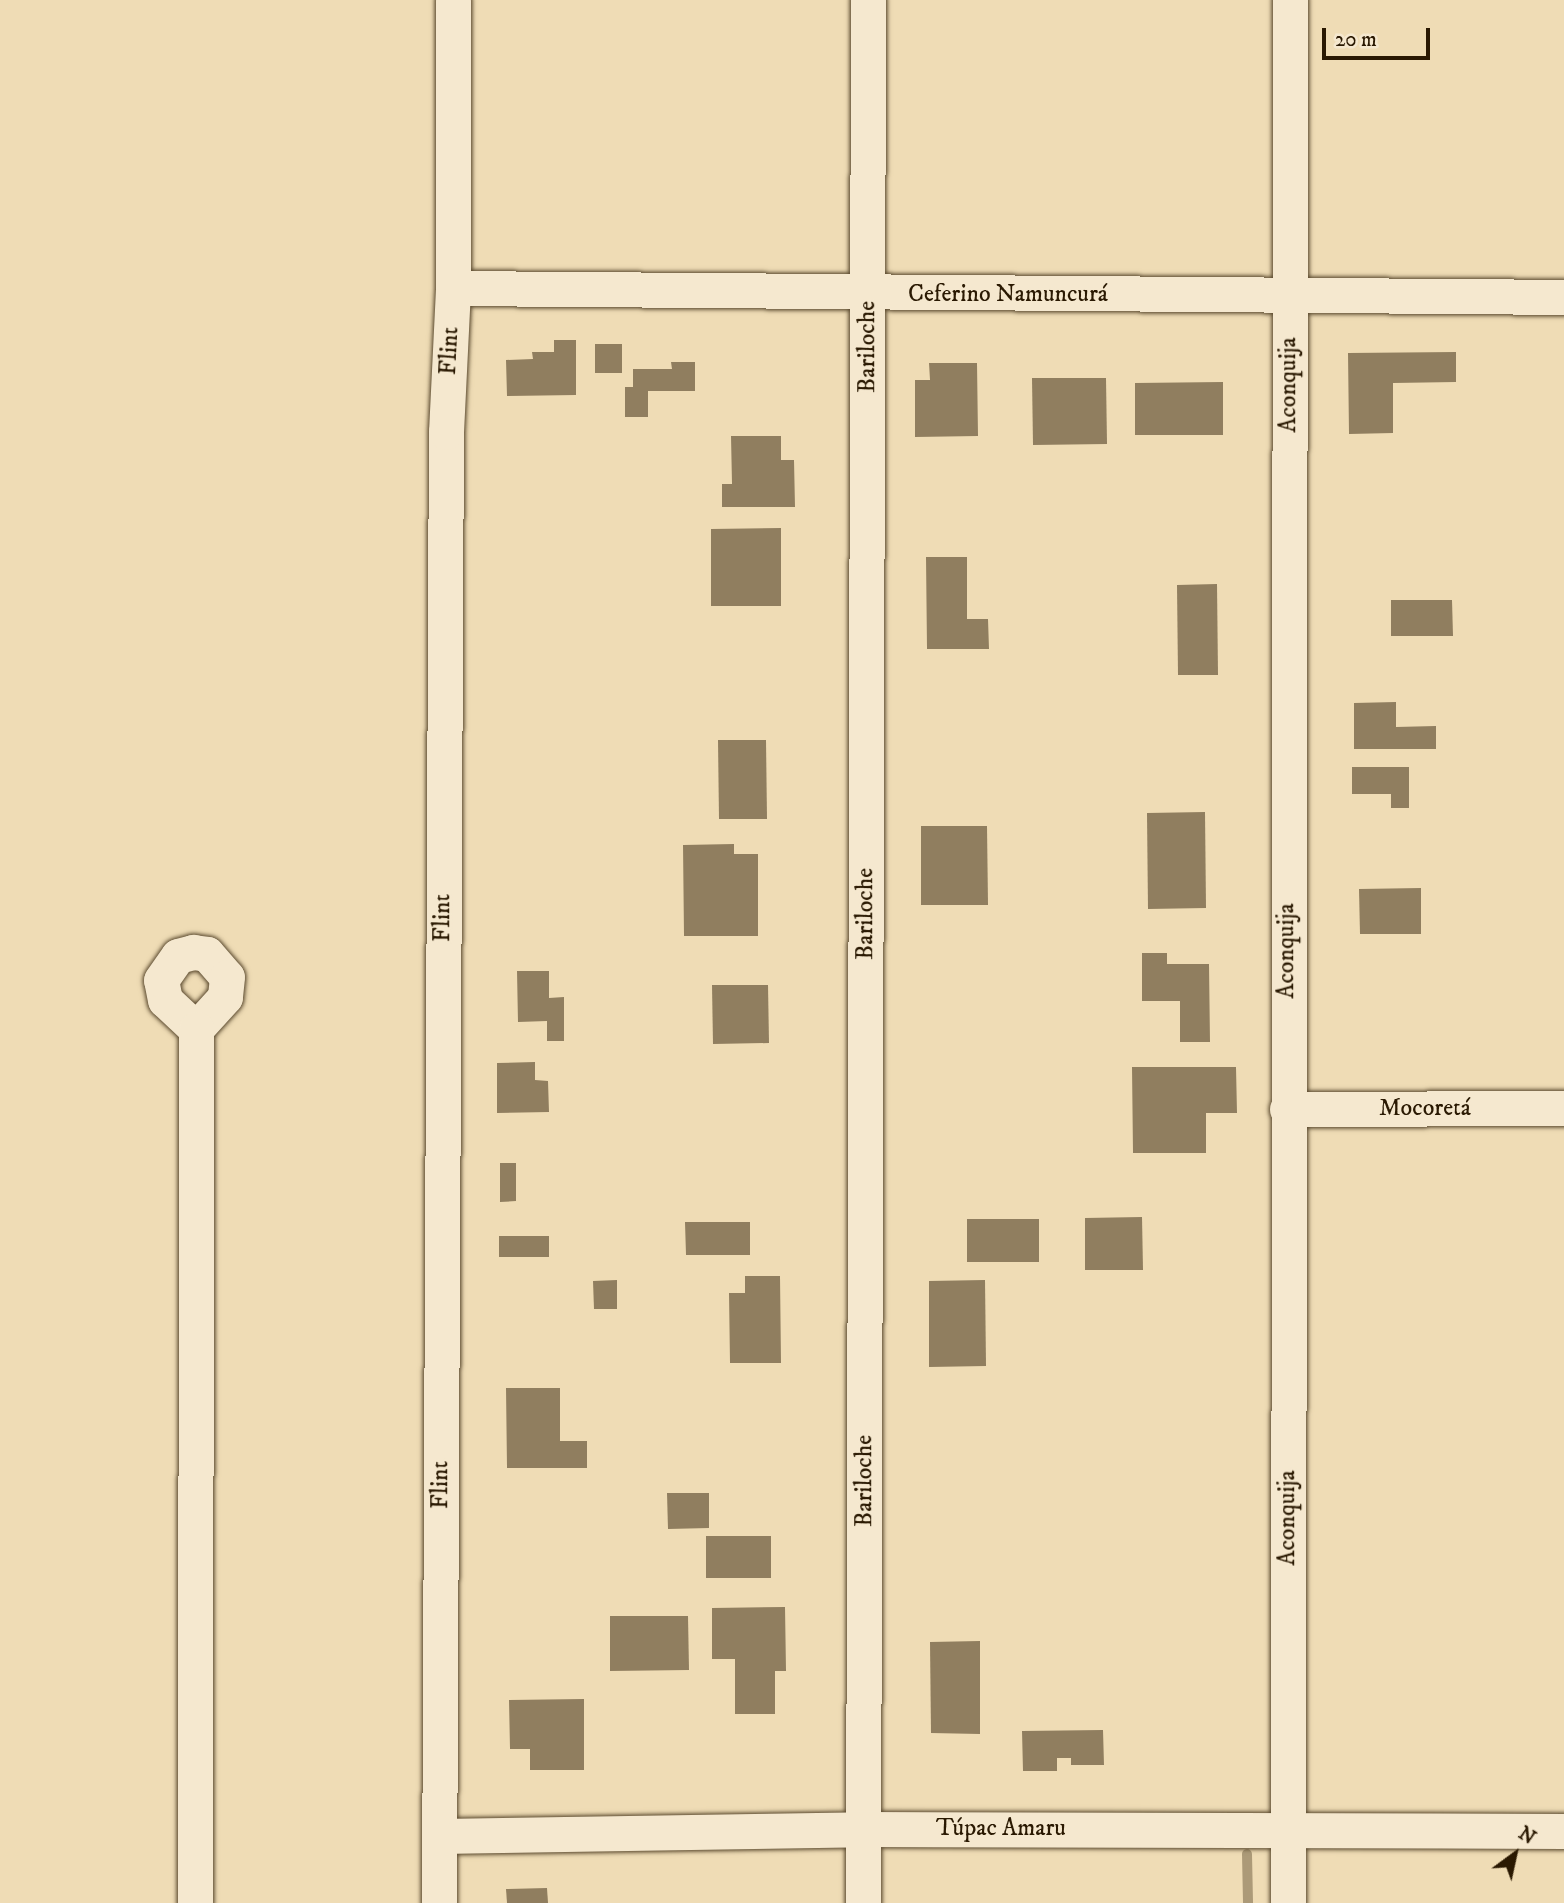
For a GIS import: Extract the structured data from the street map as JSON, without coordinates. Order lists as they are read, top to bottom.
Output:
{
  "streets": {
    "street": [
      "Ceferino Namuncurá",
      "Bariloche",
      "Flint",
      "Aconquija",
      "Mocoretá",
      "Túpac Amaru"
    ]
  },
  "crossings": [
    ["Ceferino Namuncurá", "Bariloche"],
    ["Ceferino Namuncurá", "Flint"],
    ["Ceferino Namuncurá", "Aconquija"],
    ["Bariloche", "Túpac Amaru"],
    ["Flint", "Túpac Amaru"],
    ["Aconquija", "Mocoretá"],
    ["Aconquija", "Túpac Amaru"]
  ],
  "scale_bar": "20 m",
  "north": "top right"
}
